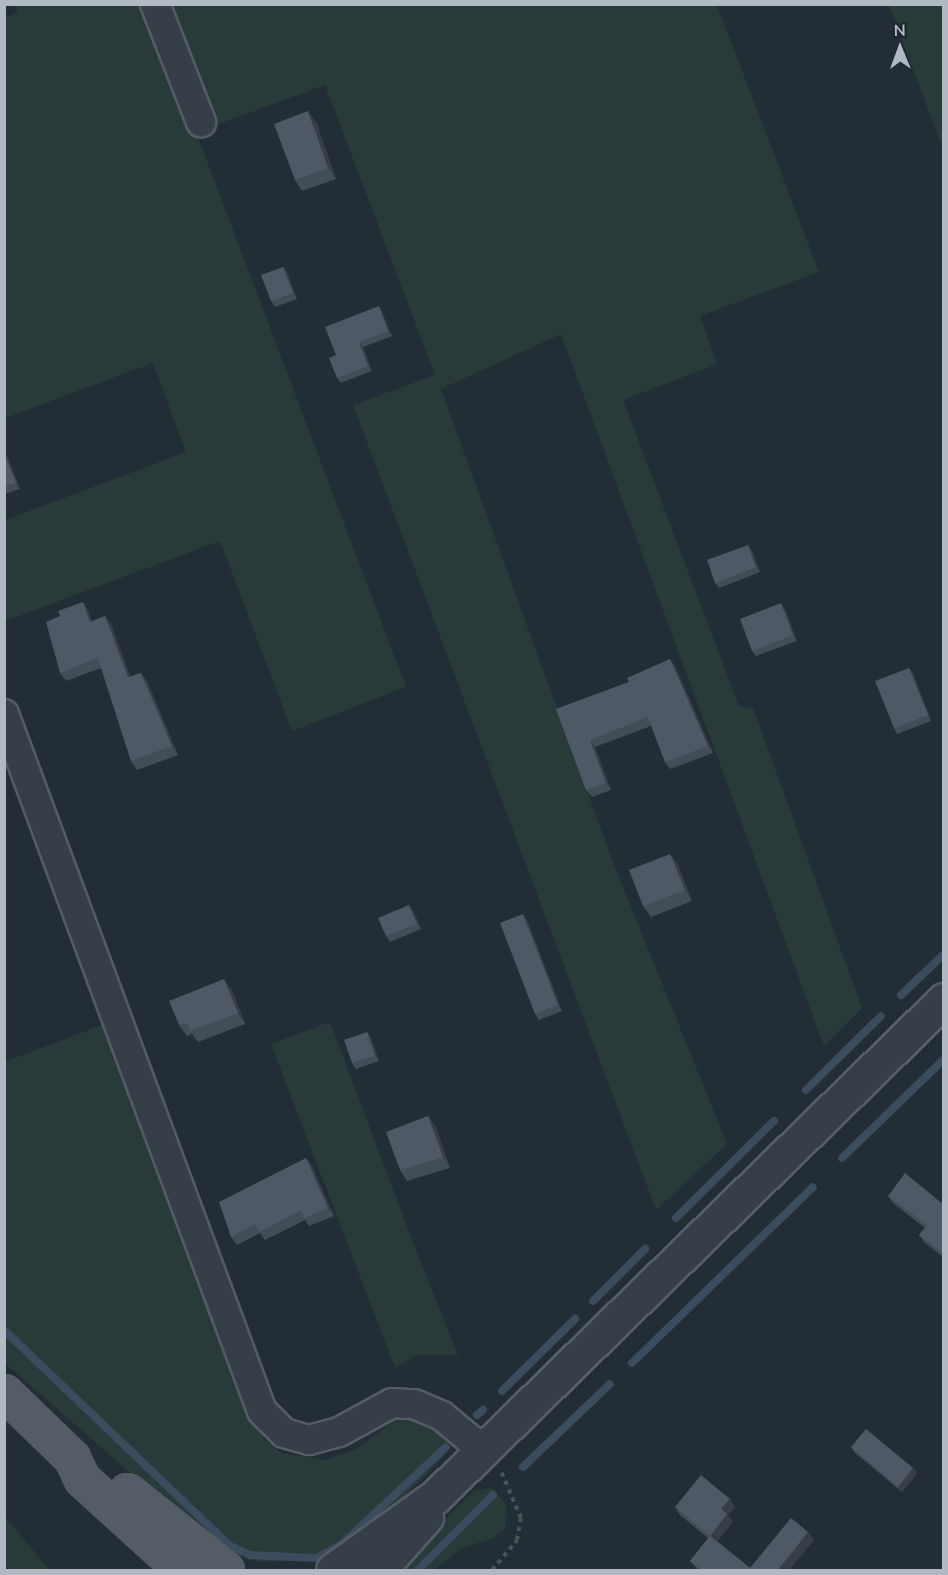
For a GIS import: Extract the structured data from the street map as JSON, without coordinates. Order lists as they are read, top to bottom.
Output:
{
  "north": "top"
}
